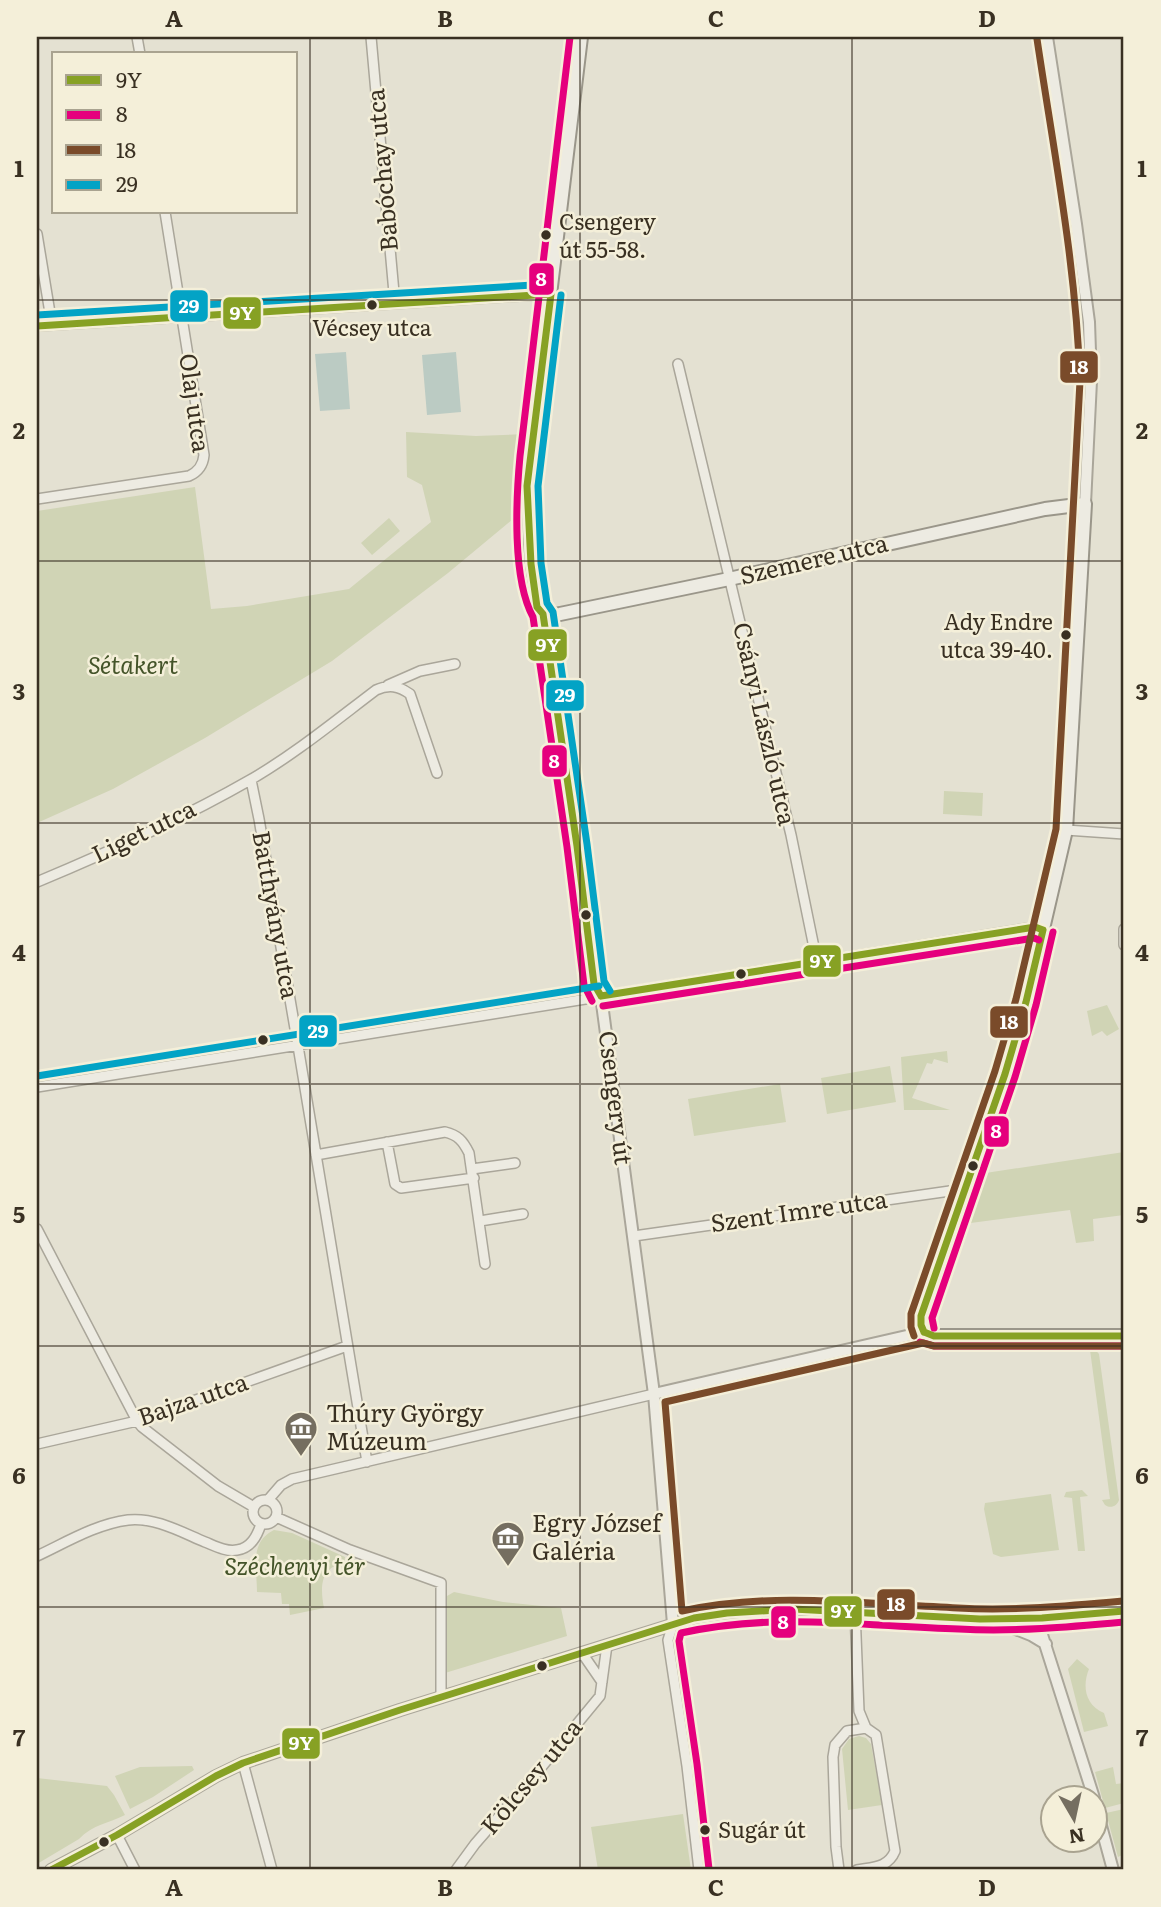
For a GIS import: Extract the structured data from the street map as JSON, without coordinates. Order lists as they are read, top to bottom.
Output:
{
  "streets": {
    "main road": ["Szemere utca", "Csengery út"],
    "street": [
      "Babóchay utca",
      "Olaj utca",
      "Csányi László utca",
      "Liget utca",
      "Batthyány utca",
      "Szent Imre utca",
      "Bajza utca",
      "Kölcsey utca"
    ]
  },
  "crossings": [
    ["Szemere utca", "Csányi László utca"],
    ["Szemere utca", "Csengery út"],
    ["Liget utca", "Batthyány utca"],
    ["Batthyány utca", "Bajza utca"],
    ["Csengery út", "Szent Imre utca"]
  ],
  "parks": ["Sétakert", "Széchenyi tér"],
  "places": {
    "other": [
      "Csengery út 55-58.",
      "Vécsey utca",
      "Ady Endre utca 39-40.",
      "Sugár út"
    ],
    "museum": ["Thúry György Múzeum", "Egry József Galéria"]
  },
  "lines": [
    "transit line 8",
    "transit line 18",
    "transit line 29",
    "transit line 9Y"
  ],
  "legend": [
    "9Y",
    "8",
    "18",
    "29"
  ],
  "north": "bottom",
  "grid": {
    "columns": [
      "A",
      "B",
      "C",
      "D"
    ],
    "rows": [
      "1",
      "2",
      "3",
      "4",
      "5",
      "6",
      "7"
    ]
  }
}
